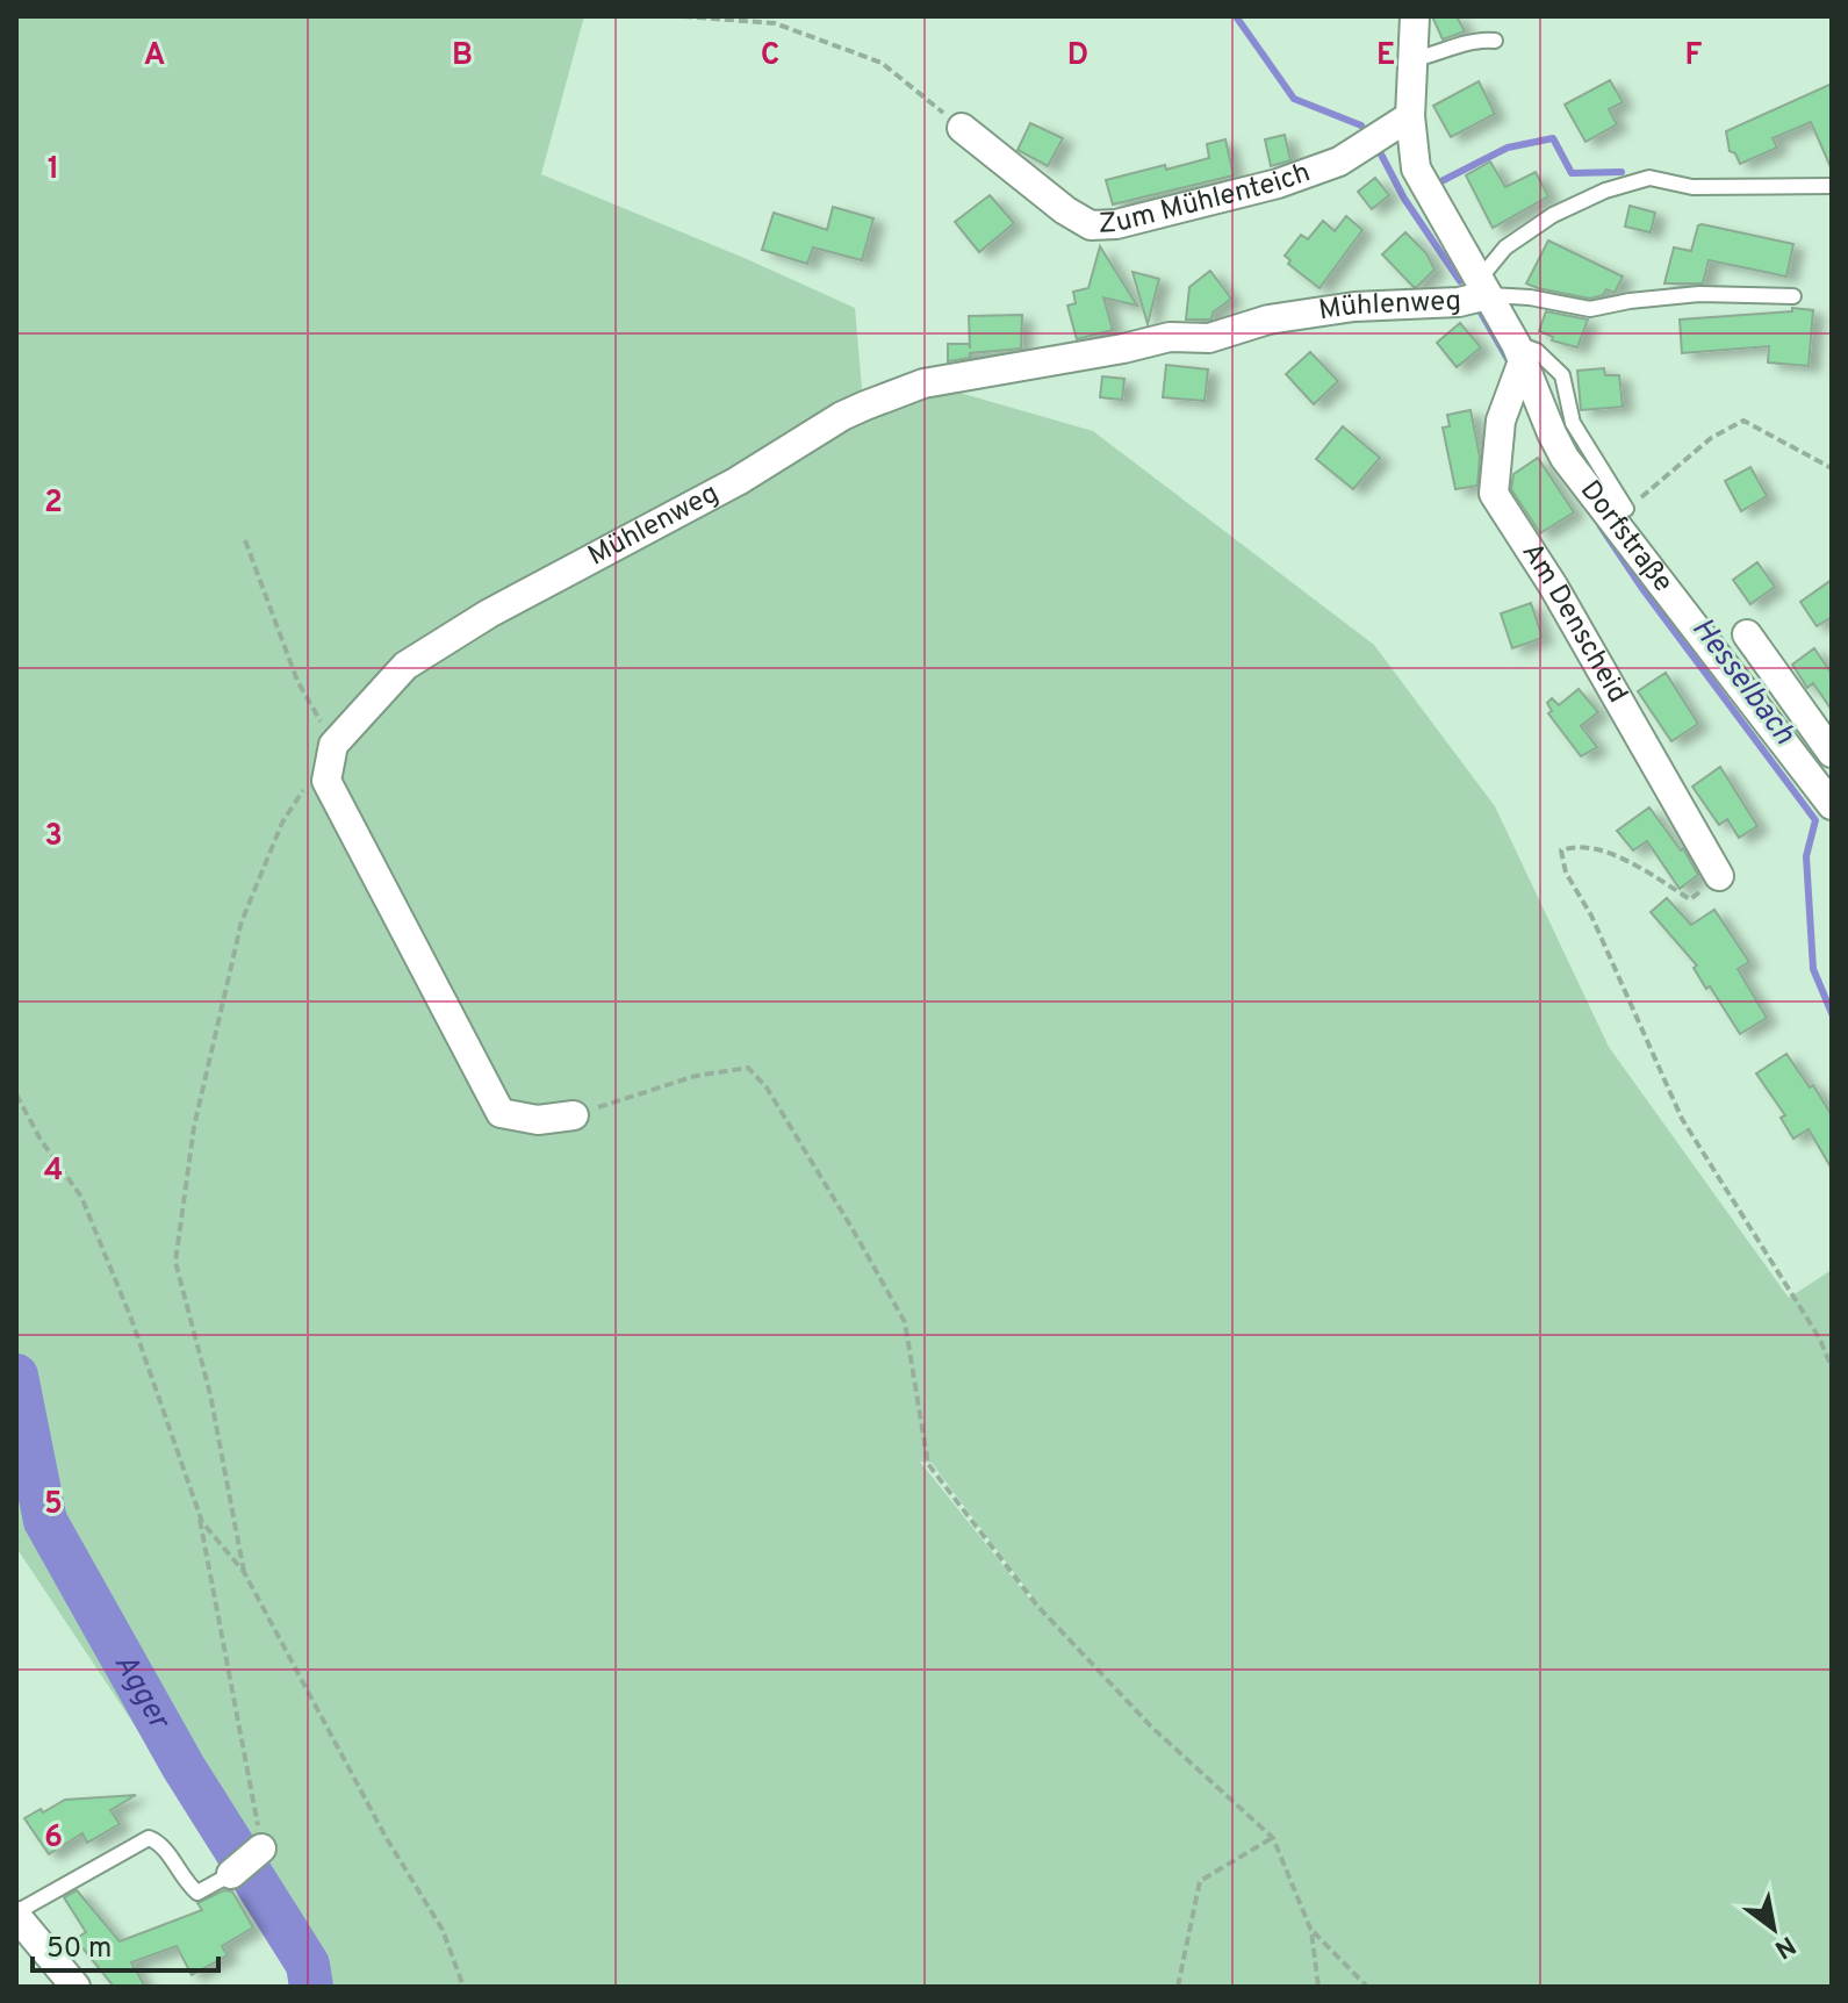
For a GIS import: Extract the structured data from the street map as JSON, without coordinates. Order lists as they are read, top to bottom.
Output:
{
  "streets": {
    "street": [
      "Zum Mühlenteich",
      "Mühlenweg",
      "Dorfstraße",
      "Am Denscheid"
    ]
  },
  "crossings": [
    ["Zum Mühlenteich", "Dorfstraße"],
    ["Mühlenweg", "Dorfstraße"],
    ["Dorfstraße", "Am Denscheid"]
  ],
  "water": ["Hesselbach", "Agger"],
  "scale_bar": "50 m",
  "north": "bottom right",
  "grid": {
    "columns": [
      "A",
      "B",
      "C",
      "D",
      "E",
      "F"
    ],
    "rows": [
      "1",
      "2",
      "3",
      "4",
      "5",
      "6"
    ]
  }
}
